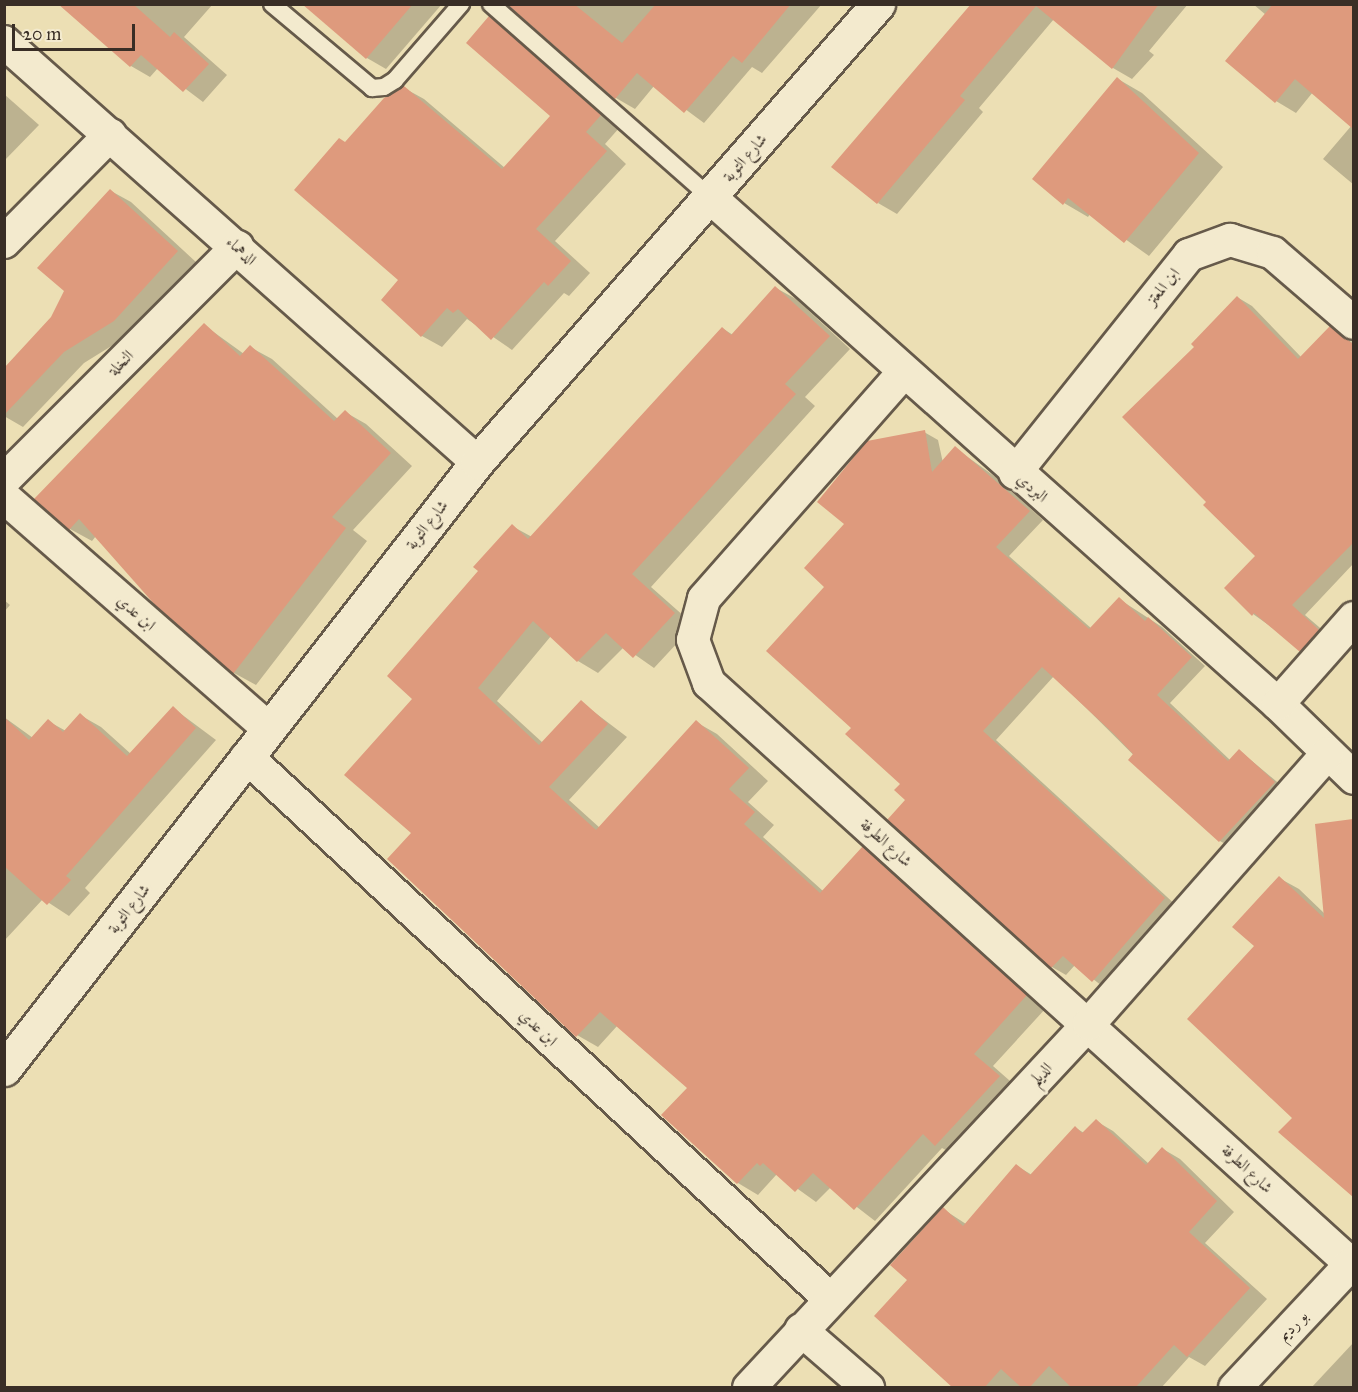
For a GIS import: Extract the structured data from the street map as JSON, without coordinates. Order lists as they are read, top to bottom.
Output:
{
  "streets": {
    "street": [
      "شارع التوبة",
      "الدهماء",
      "ابن المعتز",
      "النخلة",
      "البردي",
      "ابن عدي",
      "شارع الطرفة",
      "الديلم",
      "بو رديم"
    ]
  },
  "crossings": [
    ["شارع التوبة", "الدهماء"],
    ["شارع التوبة", "البردي"],
    ["شارع التوبة", "ابن عدي"],
    ["الدهماء", "النخلة"],
    ["ابن المعتز", "البردي"],
    ["البردي", "شارع الطرفة"],
    ["البردي", "الديلم"],
    ["ابن عدي", "الديلم"],
    ["شارع الطرفة", "الديلم"],
    ["شارع الطرفة", "بو رديم"]
  ],
  "scale_bar": "20 m"
}
